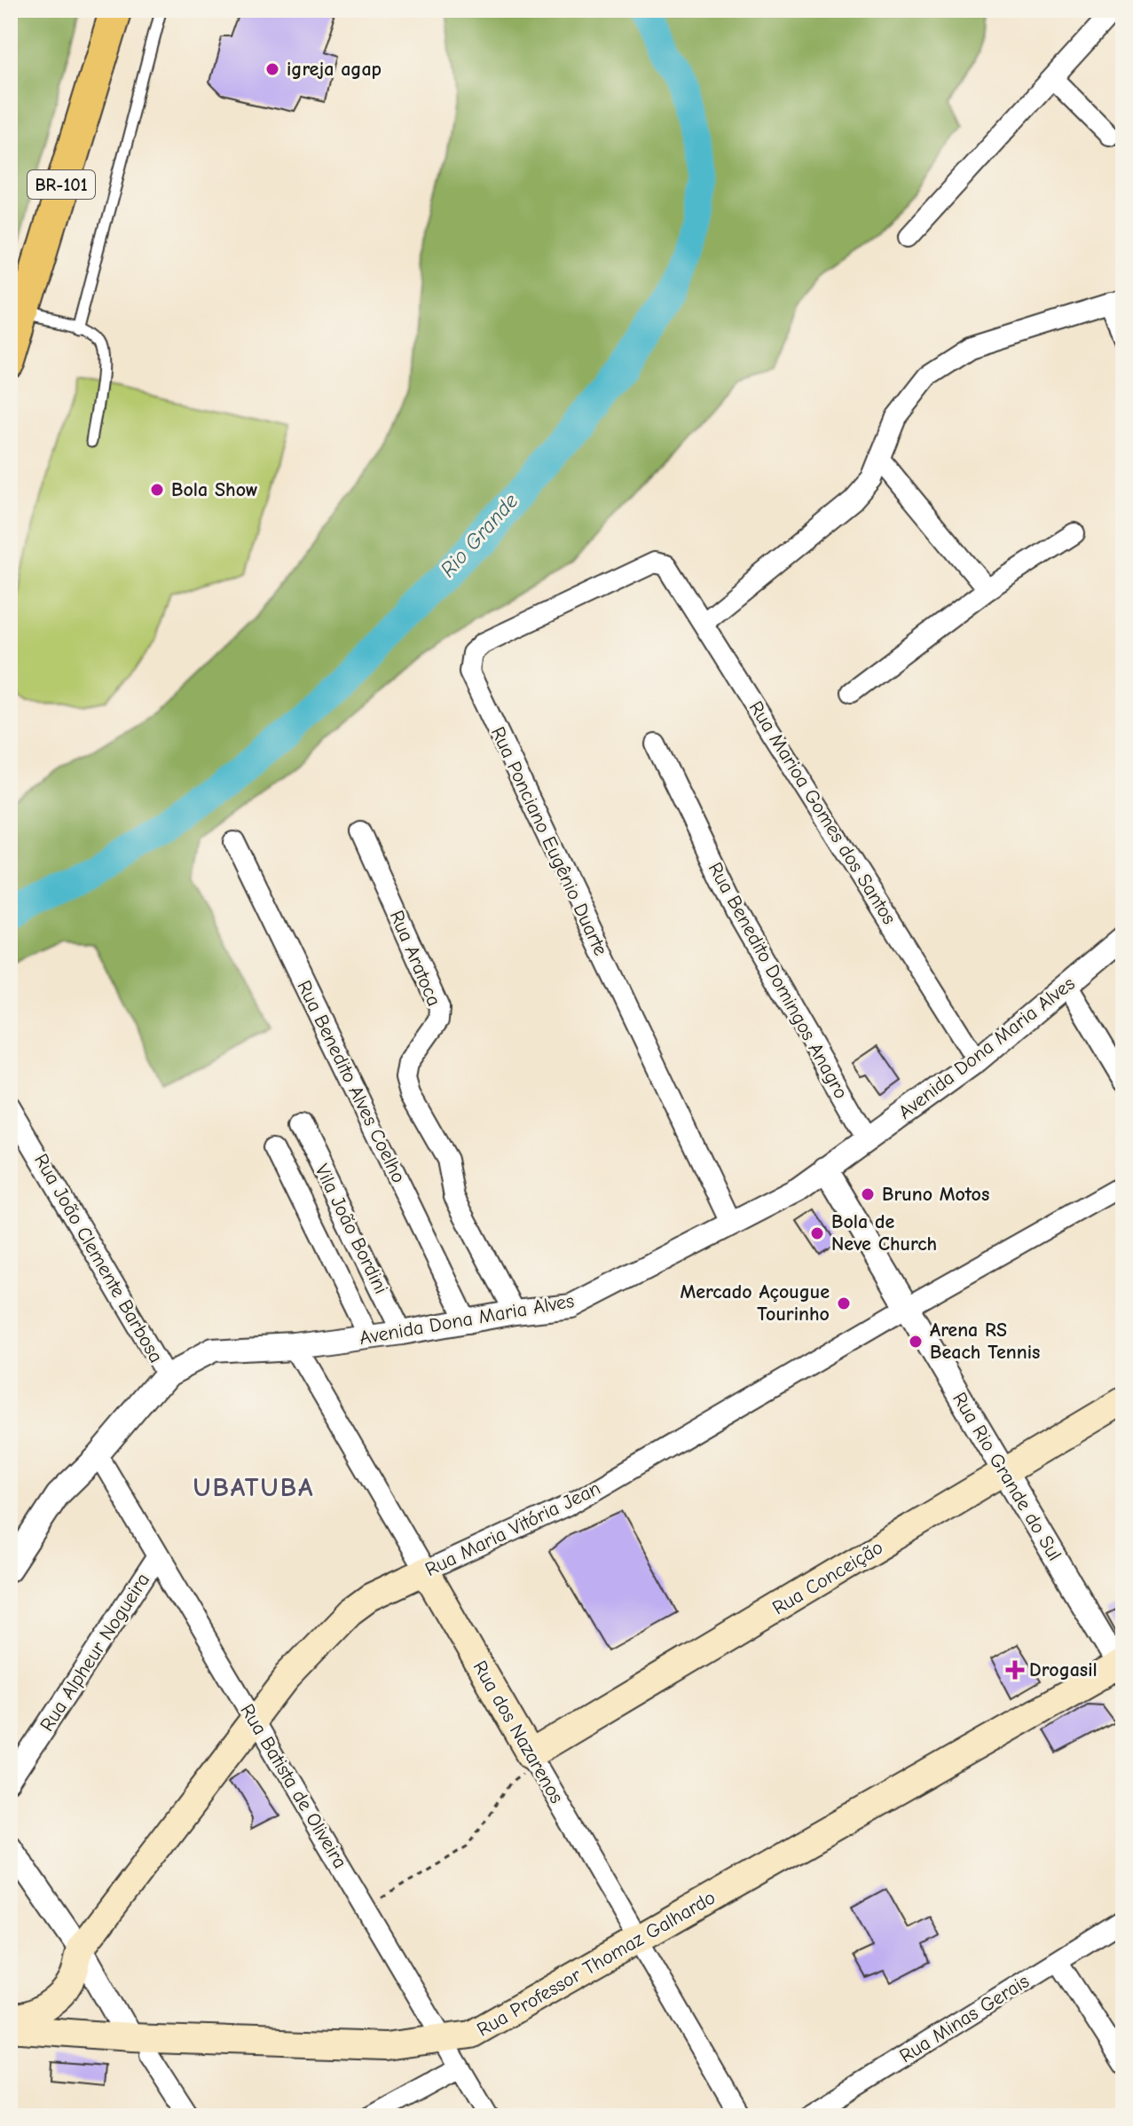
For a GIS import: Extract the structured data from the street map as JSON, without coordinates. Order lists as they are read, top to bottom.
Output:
{
  "streets": {
    "highway": ["BR-101"],
    "main road": [
      "Rua Maria Vitória Jean",
      "Rua Conceição",
      "Rua dos Nazarenos",
      "Rua Professor Thomaz Galhardo"
    ],
    "street": [
      "Rua Marioa Gomes dos Santos",
      "Rua Ponciano Eugênio Duarte",
      "Rua Aratoca",
      "Rua Benedito Domingos Anagro",
      "Avenida Dona Maria Alves",
      "Rua Benedito Alves Coelho",
      "Vila João Bordini",
      "Rua João Clemente Barbosa",
      "Rua Rio Grande do Sul",
      "Rua Alpheur Nogueira",
      "Rua Batista de Oliveira",
      "Rua Minas Gerais"
    ]
  },
  "crossings": [
    ["Rua Marioa Gomes dos Santos", "Rua Ponciano Eugênio Duarte"],
    ["Rua Marioa Gomes dos Santos", "Avenida Dona Maria Alves"],
    ["Rua Ponciano Eugênio Duarte", "Avenida Dona Maria Alves"],
    ["Rua Aratoca", "Avenida Dona Maria Alves"],
    ["Rua Benedito Domingos Anagro", "Avenida Dona Maria Alves"],
    ["Avenida Dona Maria Alves", "Rua Benedito Alves Coelho"],
    ["Avenida Dona Maria Alves", "Vila João Bordini"],
    ["Avenida Dona Maria Alves", "Rua João Clemente Barbosa"],
    ["Avenida Dona Maria Alves", "Rua Rio Grande do Sul"],
    ["Avenida Dona Maria Alves", "Rua dos Nazarenos"],
    ["Avenida Dona Maria Alves", "Rua Batista de Oliveira"],
    ["Rua Rio Grande do Sul", "Rua Maria Vitória Jean"],
    ["Rua Rio Grande do Sul", "Rua Conceição"],
    ["Rua Rio Grande do Sul", "Rua Professor Thomaz Galhardo"],
    ["Rua Maria Vitória Jean", "Rua dos Nazarenos"],
    ["Rua Maria Vitória Jean", "Rua Batista de Oliveira"],
    ["Rua Conceição", "Rua dos Nazarenos"],
    ["Rua Alpheur Nogueira", "Rua Batista de Oliveira"],
    ["Rua dos Nazarenos", "Rua Professor Thomaz Galhardo"],
    ["Rua Batista de Oliveira", "Rua Professor Thomaz Galhardo"]
  ],
  "districts": ["UBATUBA"],
  "water": ["Rio Grande"],
  "places": {
    "other": [
      "igreja agap",
      "Bola Show",
      "Bruno Motos",
      "Bola de Neve Church",
      "Mercado Açougue Tourinho",
      "Arena RS Beach Tennis"
    ],
    "health": ["Drogasil"]
  }
}
